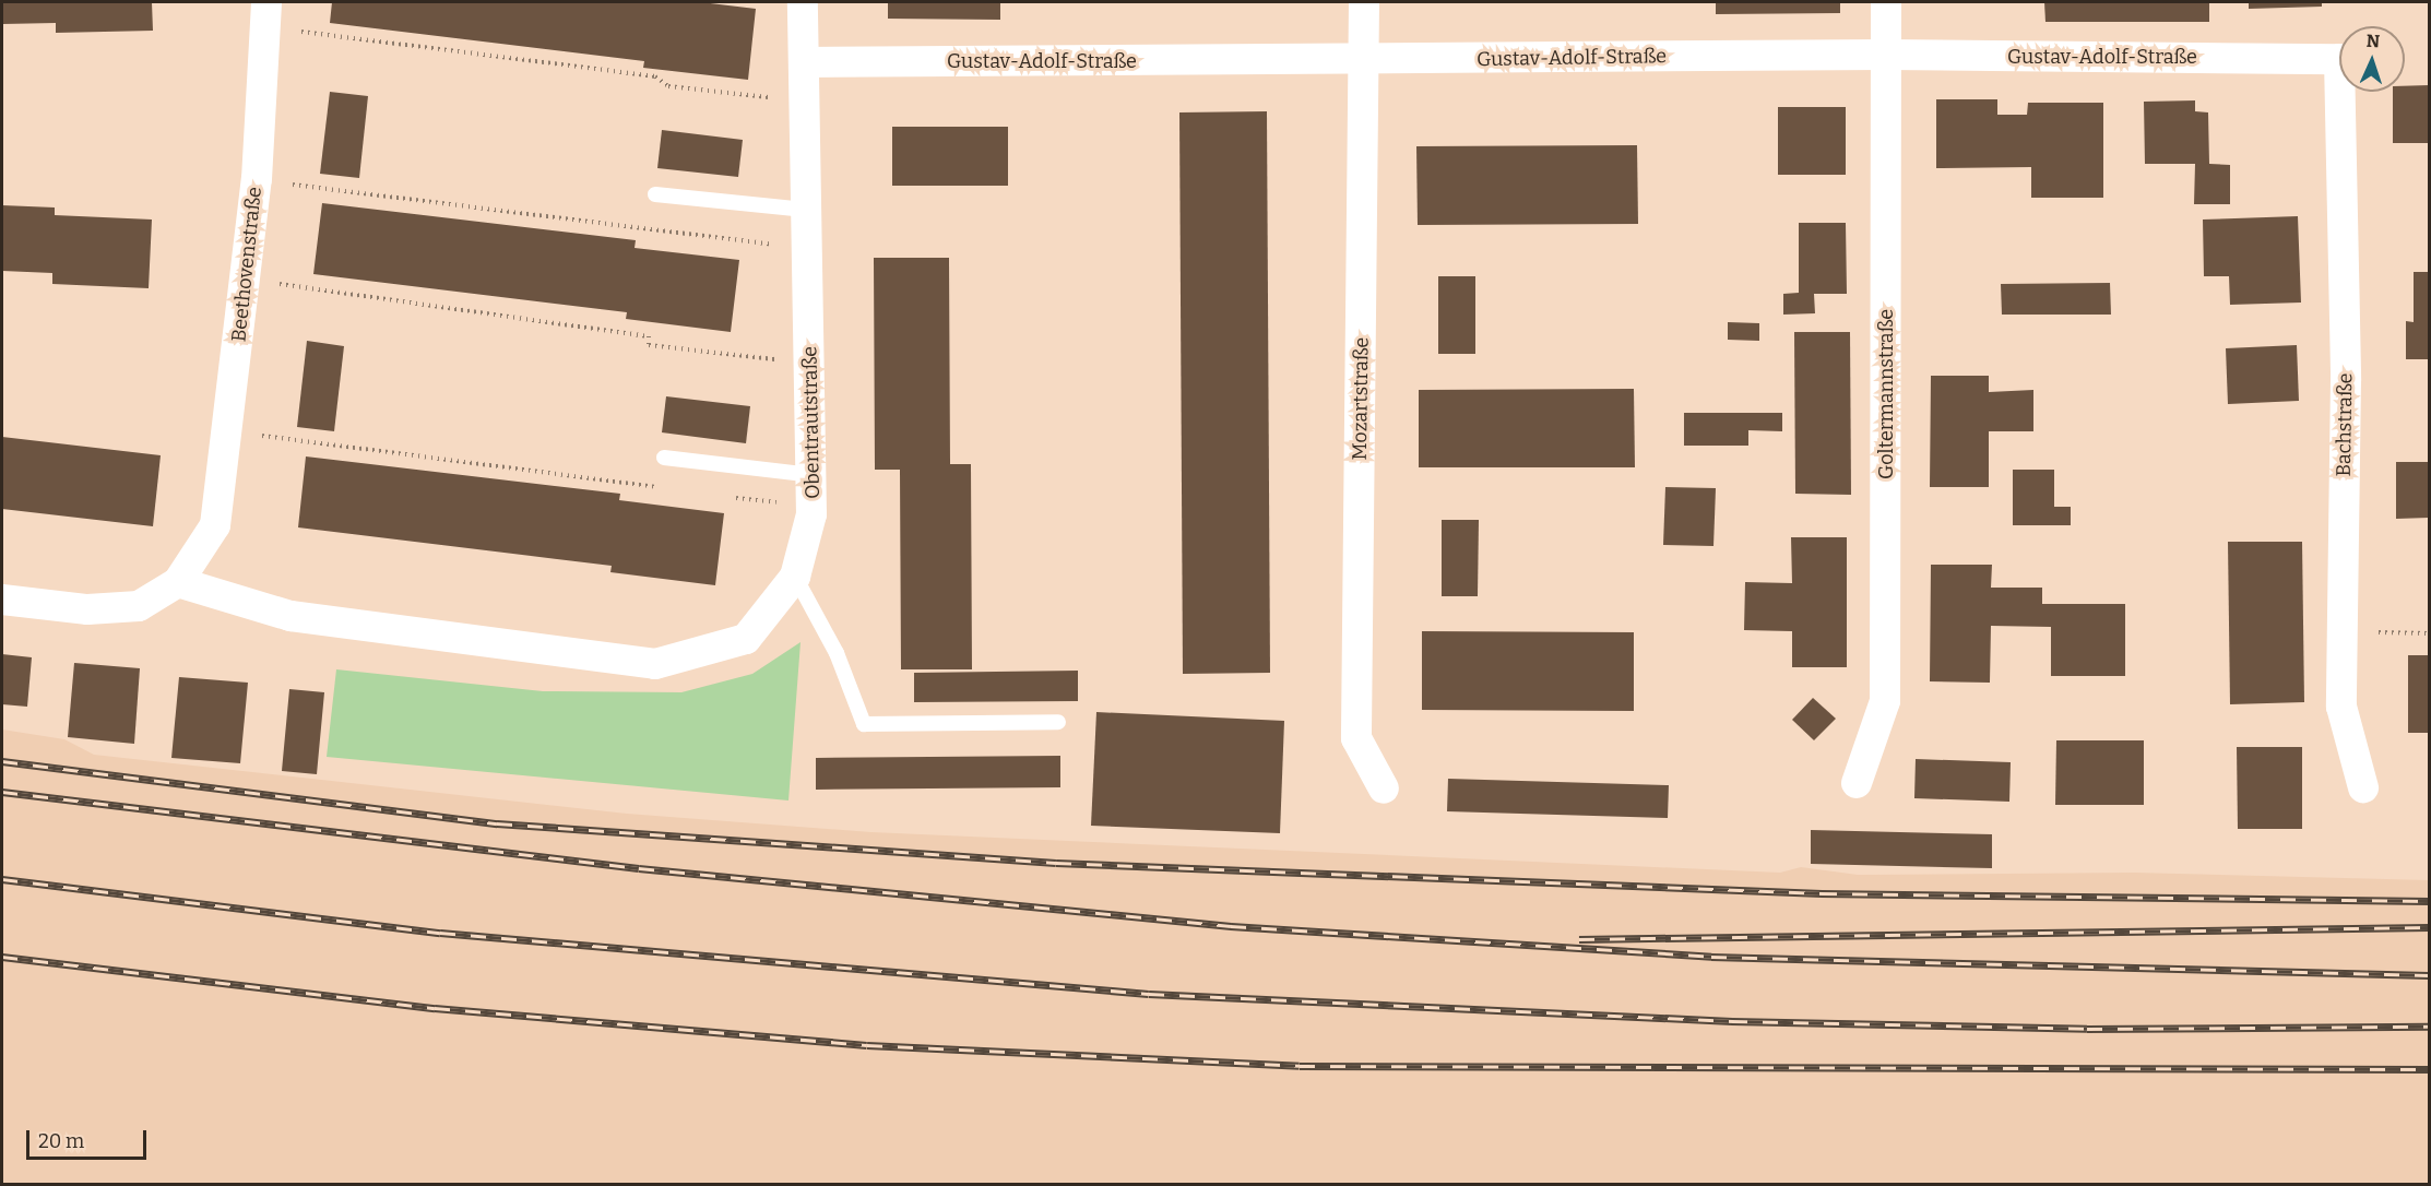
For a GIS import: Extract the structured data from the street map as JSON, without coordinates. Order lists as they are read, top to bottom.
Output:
{
  "streets": {
    "street": [
      "Gustav-Adolf-Straße",
      "Beethovenstraße",
      "Goltermannstraße",
      "Mozartstraße",
      "Obentrautstraße",
      "Bachstraße"
    ]
  },
  "crossings": [
    ["Gustav-Adolf-Straße", "Goltermannstraße"],
    ["Gustav-Adolf-Straße", "Mozartstraße"],
    ["Gustav-Adolf-Straße", "Obentrautstraße"],
    ["Beethovenstraße", "Obentrautstraße"]
  ],
  "scale_bar": "20 m",
  "north": "top"
}
